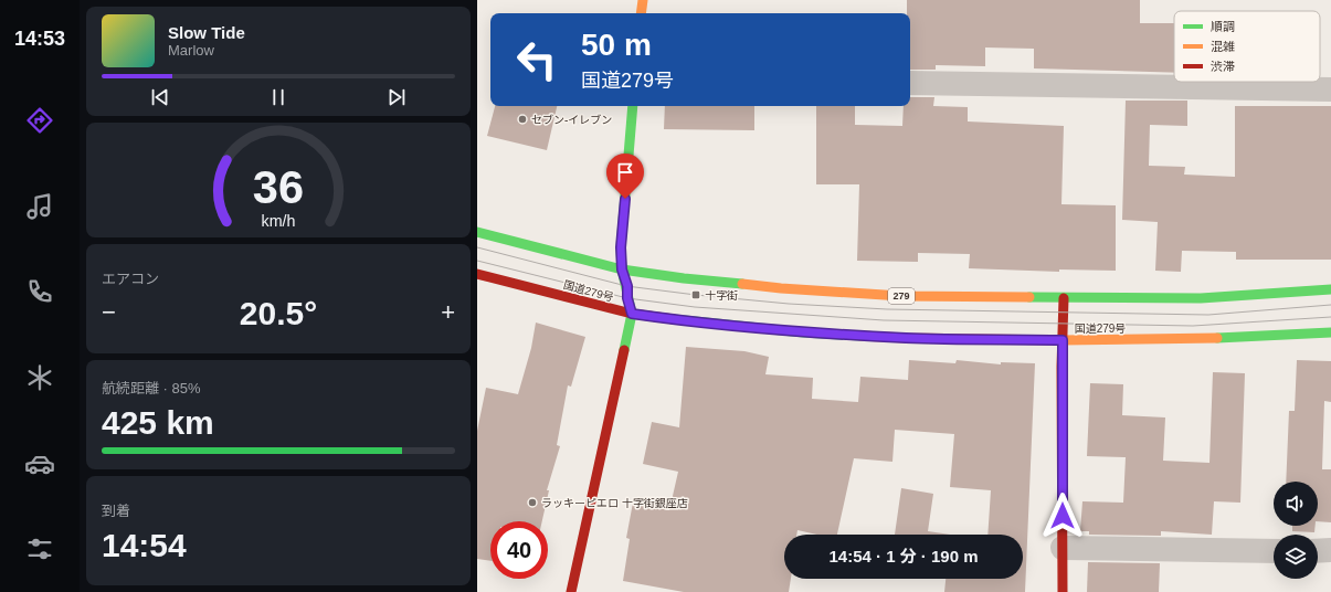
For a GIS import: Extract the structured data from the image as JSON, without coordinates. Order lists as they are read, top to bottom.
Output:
{
  "streets": {
    "main road": ["国道279号", "279"]
  },
  "places": {
    "other": ["セブン-イレブン", "ラッキーピエロ 十字街銀座店"],
    "transit": ["十字街"]
  },
  "legend": ["順調", "混雑", "渋滞"],
  "page": {
    "tabs": "14:53",
    "turn": ["50 m", "国道279号"],
    "song": ["Slow Tide", "Marlow"],
    "tile": [
      "エアコン",
      ["航続距離 · 85%", "425 km"],
      ["到着", "14:54"]
    ],
    "heat": ["−", "20.5°", "+"],
    "limit": "40",
    "trip": "14:54 · 1 分 · 190 m",
    "gauge": ["36", "km/h"]
  }
}
